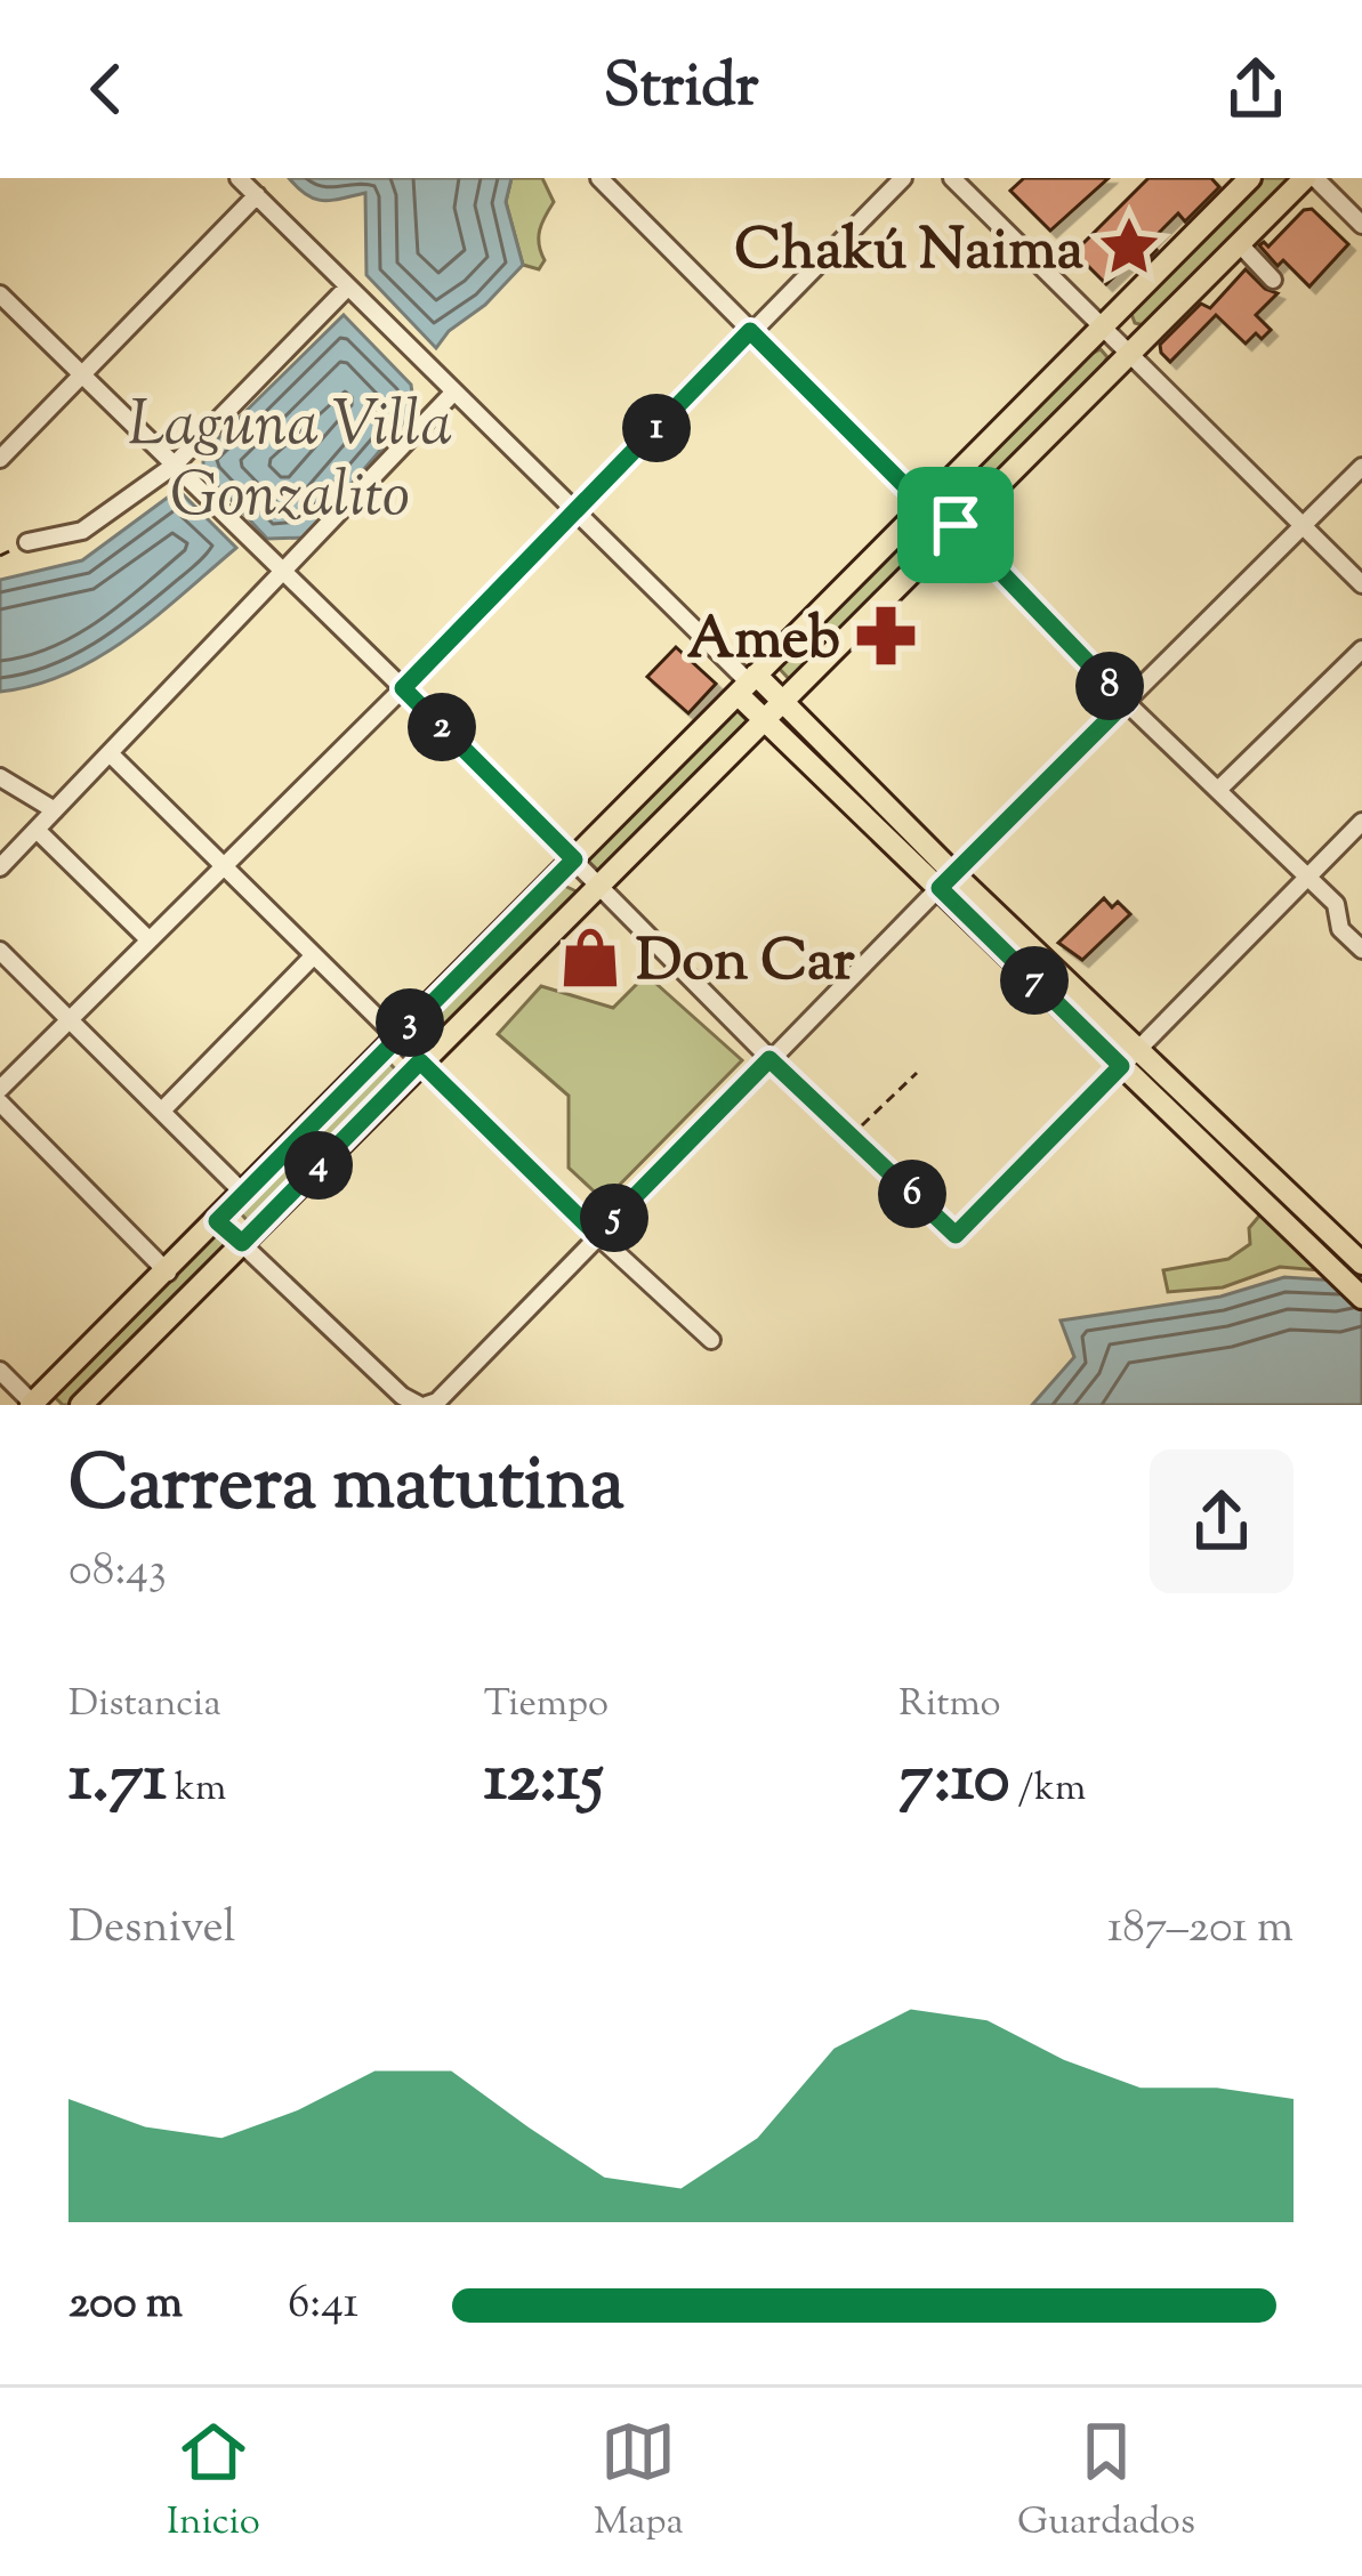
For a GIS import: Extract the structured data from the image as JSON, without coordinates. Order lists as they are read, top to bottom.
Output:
{
  "water": ["Laguna Villa Gonzalito"],
  "places": {
    "place": ["Chakú Naima"],
    "pharmacy": ["Ameb"],
    "shop": ["Don Car"]
  },
  "page": {
    "header": "Stridr",
    "pins": [
      "1",
      "8",
      "2",
      "7",
      "3",
      "4",
      "6",
      "5"
    ],
    "heading": ["Carrera matutina", "08:43"],
    "stats": [
      ["Distancia", "1.71 km"],
      ["Tiempo", "12:15"],
      ["Ritmo", "7:10 /km"]
    ],
    "chart": ["Desnivel", "187–201 m"],
    "list": [
      {
        "name": "200 m",
        "note": "6:41"
      }
    ],
    "tabs": ["Inicio", "Mapa", "Guardados"]
  }
}
